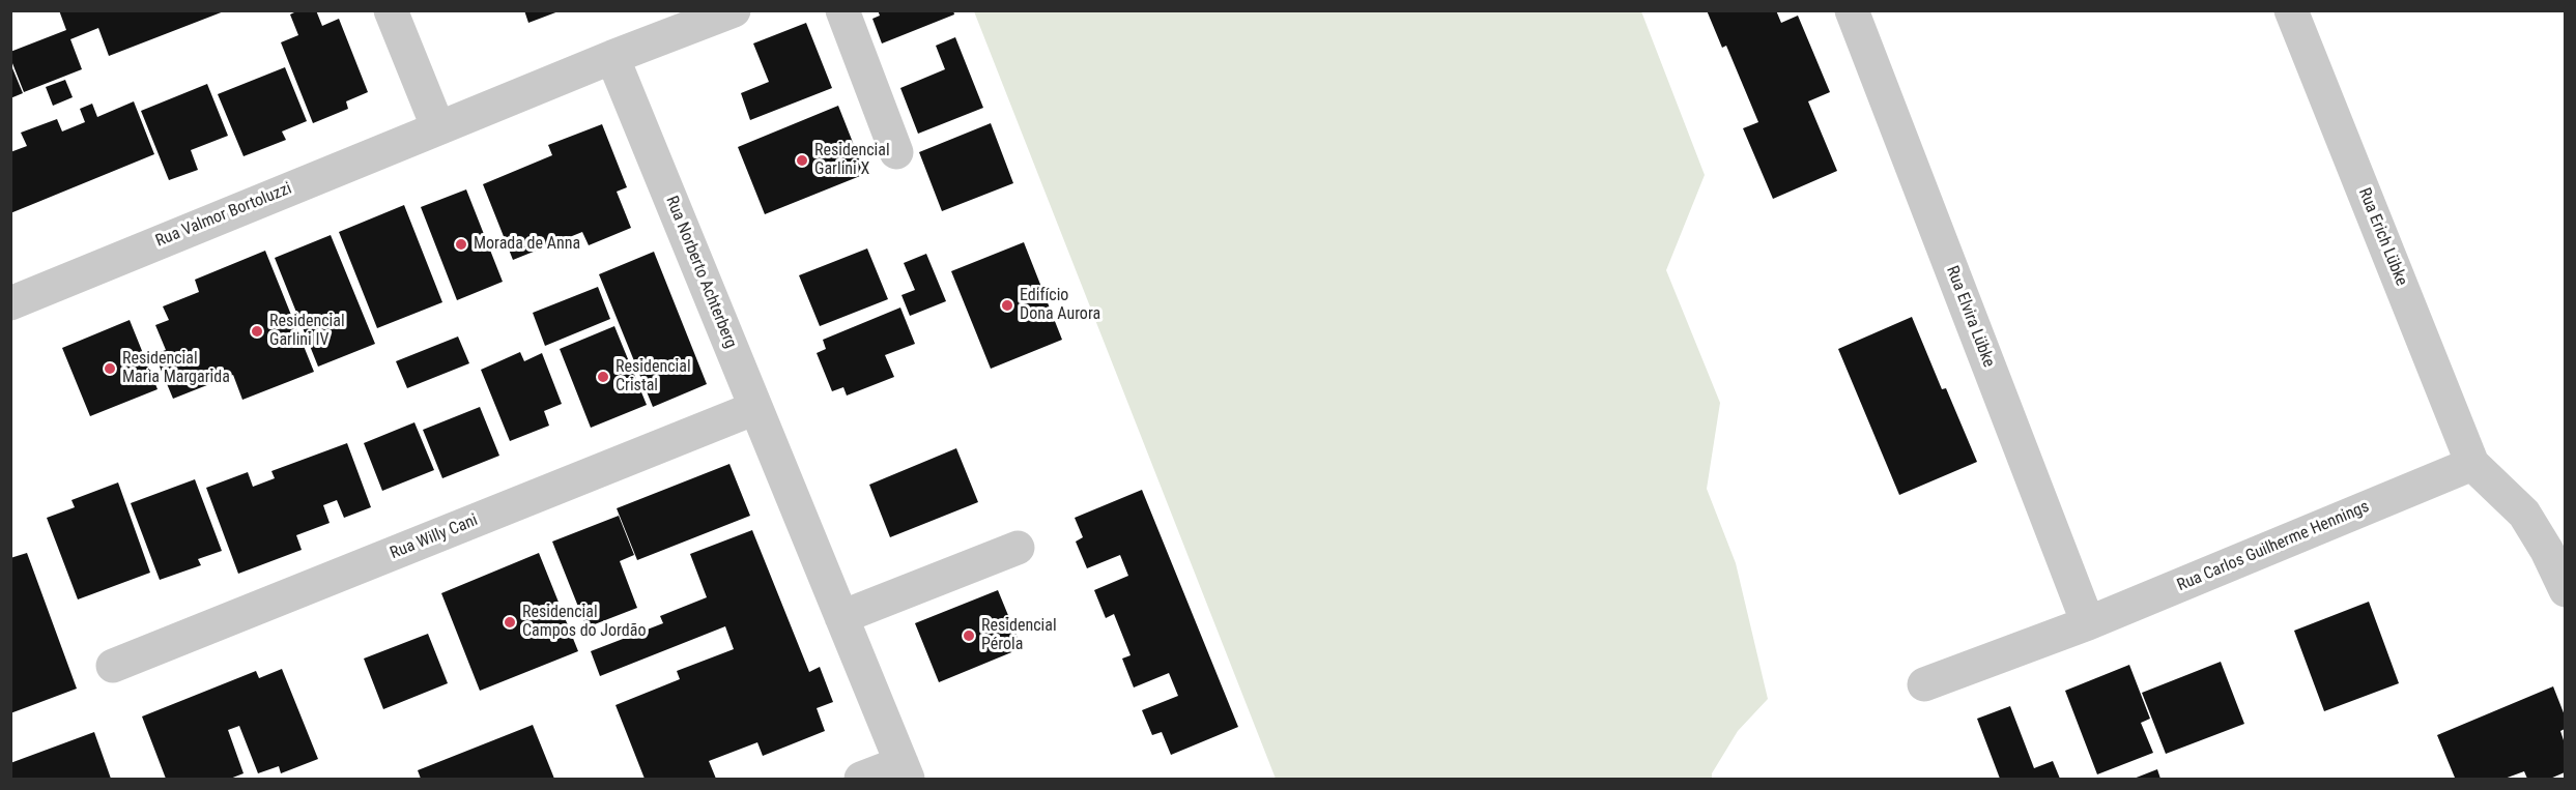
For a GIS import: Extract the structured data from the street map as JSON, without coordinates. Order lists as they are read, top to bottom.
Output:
{
  "streets": {
    "street": [
      "Rua Valmor Bortoluzzi",
      "Rua Erich Lübke",
      "Rua Norberto Achterberg",
      "Rua Elvira Lübke",
      "Rua Willy Cani",
      "Rua Carlos Guilherme Hennings"
    ]
  },
  "crossings": [
    ["Rua Erich Lübke", "Rua Carlos Guilherme Hennings"],
    ["Rua Norberto Achterberg", "Rua Willy Cani"],
    ["Rua Elvira Lübke", "Rua Carlos Guilherme Hennings"]
  ],
  "places": [
    "Residencial Garlini X",
    "Morada de Anna",
    "Edifício Dona Aurora",
    "Residencial Garlini IV",
    "Residencial Maria Margarida",
    "Residencial Cristal",
    "Residencial Campos do Jordão",
    "Residencial Pérola"
  ]
}
